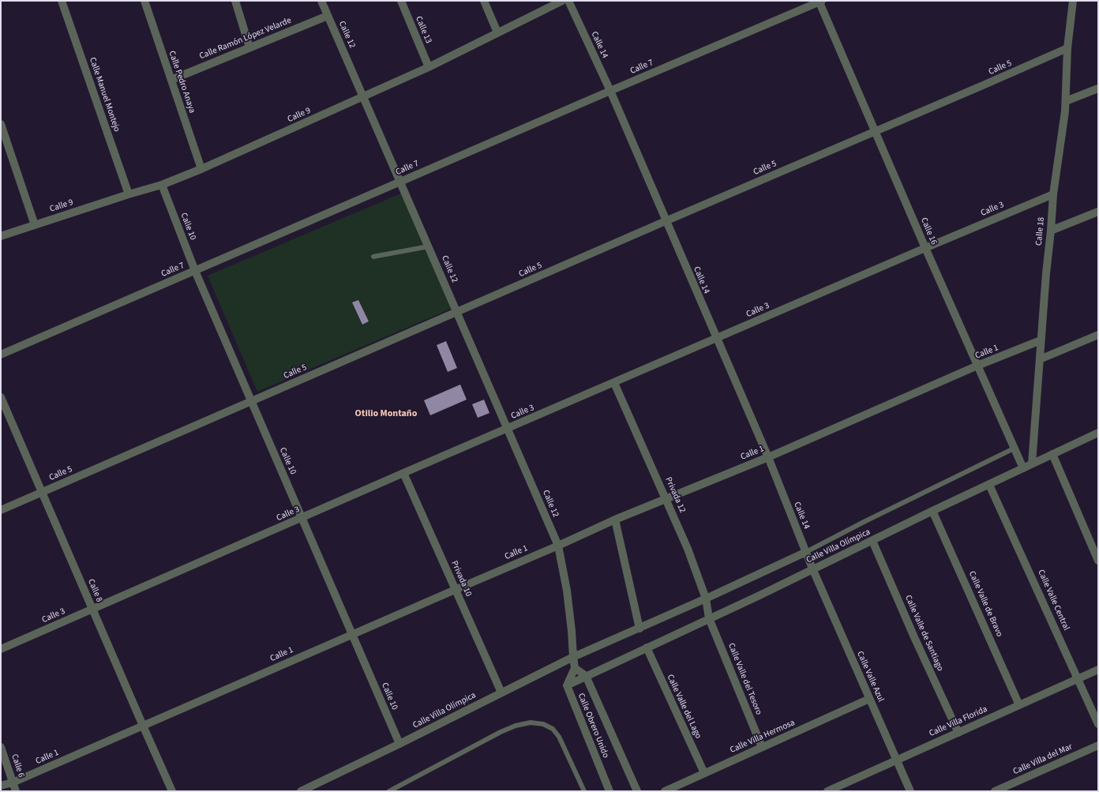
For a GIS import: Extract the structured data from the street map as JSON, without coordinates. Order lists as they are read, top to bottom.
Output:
{
  "streets": {
    "street": [
      "Calle 13",
      "Calle 12",
      "Calle Ramón López Velarde",
      "Calle 14",
      "Calle 7",
      "Calle 5",
      "Calle Pedro Anaya",
      "Calle Manuel Montejo",
      "Calle 9",
      "Calle 3",
      "Calle 10",
      "Calle 16",
      "Calle 18",
      "Calle 1",
      "Privada 12",
      "Calle Villa Olímpica",
      "Privada 10",
      "Calle 8",
      "Calle Valle Central",
      "Calle Valle de Bravo",
      "Calle Valle de Santiago",
      "Calle Valle Azul",
      "Calle Valle del Tesoro",
      "Calle Valle del Lago",
      "Calle Villa Florida",
      "Calle Obrero Unido",
      "Calle Villa Hermosa",
      "Calle Villa del Mar",
      "Calle 6"
    ]
  },
  "crossings": [
    ["Calle 13", "Calle 9"],
    ["Calle 12", "Calle Ramón López Velarde"],
    ["Calle 12", "Calle 7"],
    ["Calle 12", "Calle 5"],
    ["Calle 12", "Calle 9"],
    ["Calle 12", "Calle 3"],
    ["Calle 12", "Calle 1"],
    ["Calle Ramón López Velarde", "Calle Pedro Anaya"],
    ["Calle 14", "Calle 7"],
    ["Calle 14", "Calle 5"],
    ["Calle 14", "Calle 3"],
    ["Calle 14", "Calle 1"],
    ["Calle 14", "Calle Villa Olímpica"],
    ["Calle 14", "Calle Valle Azul"],
    ["Calle 7", "Calle 10"],
    ["Calle 7", "Calle 16"],
    ["Calle 5", "Calle 10"],
    ["Calle 5", "Calle 16"],
    ["Calle 5", "Calle 18"],
    ["Calle 5", "Calle 8"],
    ["Calle Pedro Anaya", "Calle 9"],
    ["Calle Manuel Montejo", "Calle 9"],
    ["Calle 9", "Calle 10"],
    ["Calle 3", "Calle 10"],
    ["Calle 3", "Calle 16"],
    ["Calle 3", "Calle 18"],
    ["Calle 3", "Privada 12"],
    ["Calle 3", "Privada 10"],
    ["Calle 3", "Calle 8"],
    ["Calle 10", "Calle 1"],
    ["Calle 10", "Calle Villa Olímpica"],
    ["Calle 16", "Calle 1"],
    ["Calle 16", "Calle Villa Olímpica"],
    ["Calle 18", "Calle 1"],
    ["Calle 18", "Calle Villa Olímpica"],
    ["Calle 1", "Privada 12"],
    ["Calle 1", "Privada 10"],
    ["Calle 1", "Calle 8"],
    ["Calle 1", "Calle 6"],
    ["Privada 12", "Calle Villa Olímpica"],
    ["Privada 12", "Calle Valle del Tesoro"],
    ["Calle Villa Olímpica", "Privada 10"],
    ["Calle Villa Olímpica", "Calle Valle Central"],
    ["Calle Villa Olímpica", "Calle Valle de Bravo"],
    ["Calle Villa Olímpica", "Calle Valle de Santiago"],
    ["Calle Villa Olímpica", "Calle Valle Azul"],
    ["Calle Villa Olímpica", "Calle Valle del Tesoro"],
    ["Calle Villa Olímpica", "Calle Valle del Lago"],
    ["Calle Villa Olímpica", "Calle Obrero Unido"],
    ["Calle Valle Central", "Calle Villa Florida"],
    ["Calle Valle de Bravo", "Calle Villa Florida"],
    ["Calle Valle de Santiago", "Calle Villa Florida"],
    ["Calle Valle Azul", "Calle Villa Florida"],
    ["Calle Valle Azul", "Calle Villa Hermosa"],
    ["Calle Valle del Tesoro", "Calle Villa Hermosa"],
    ["Calle Valle del Lago", "Calle Villa Hermosa"]
  ],
  "districts": ["Otilio Montaño"]
}
